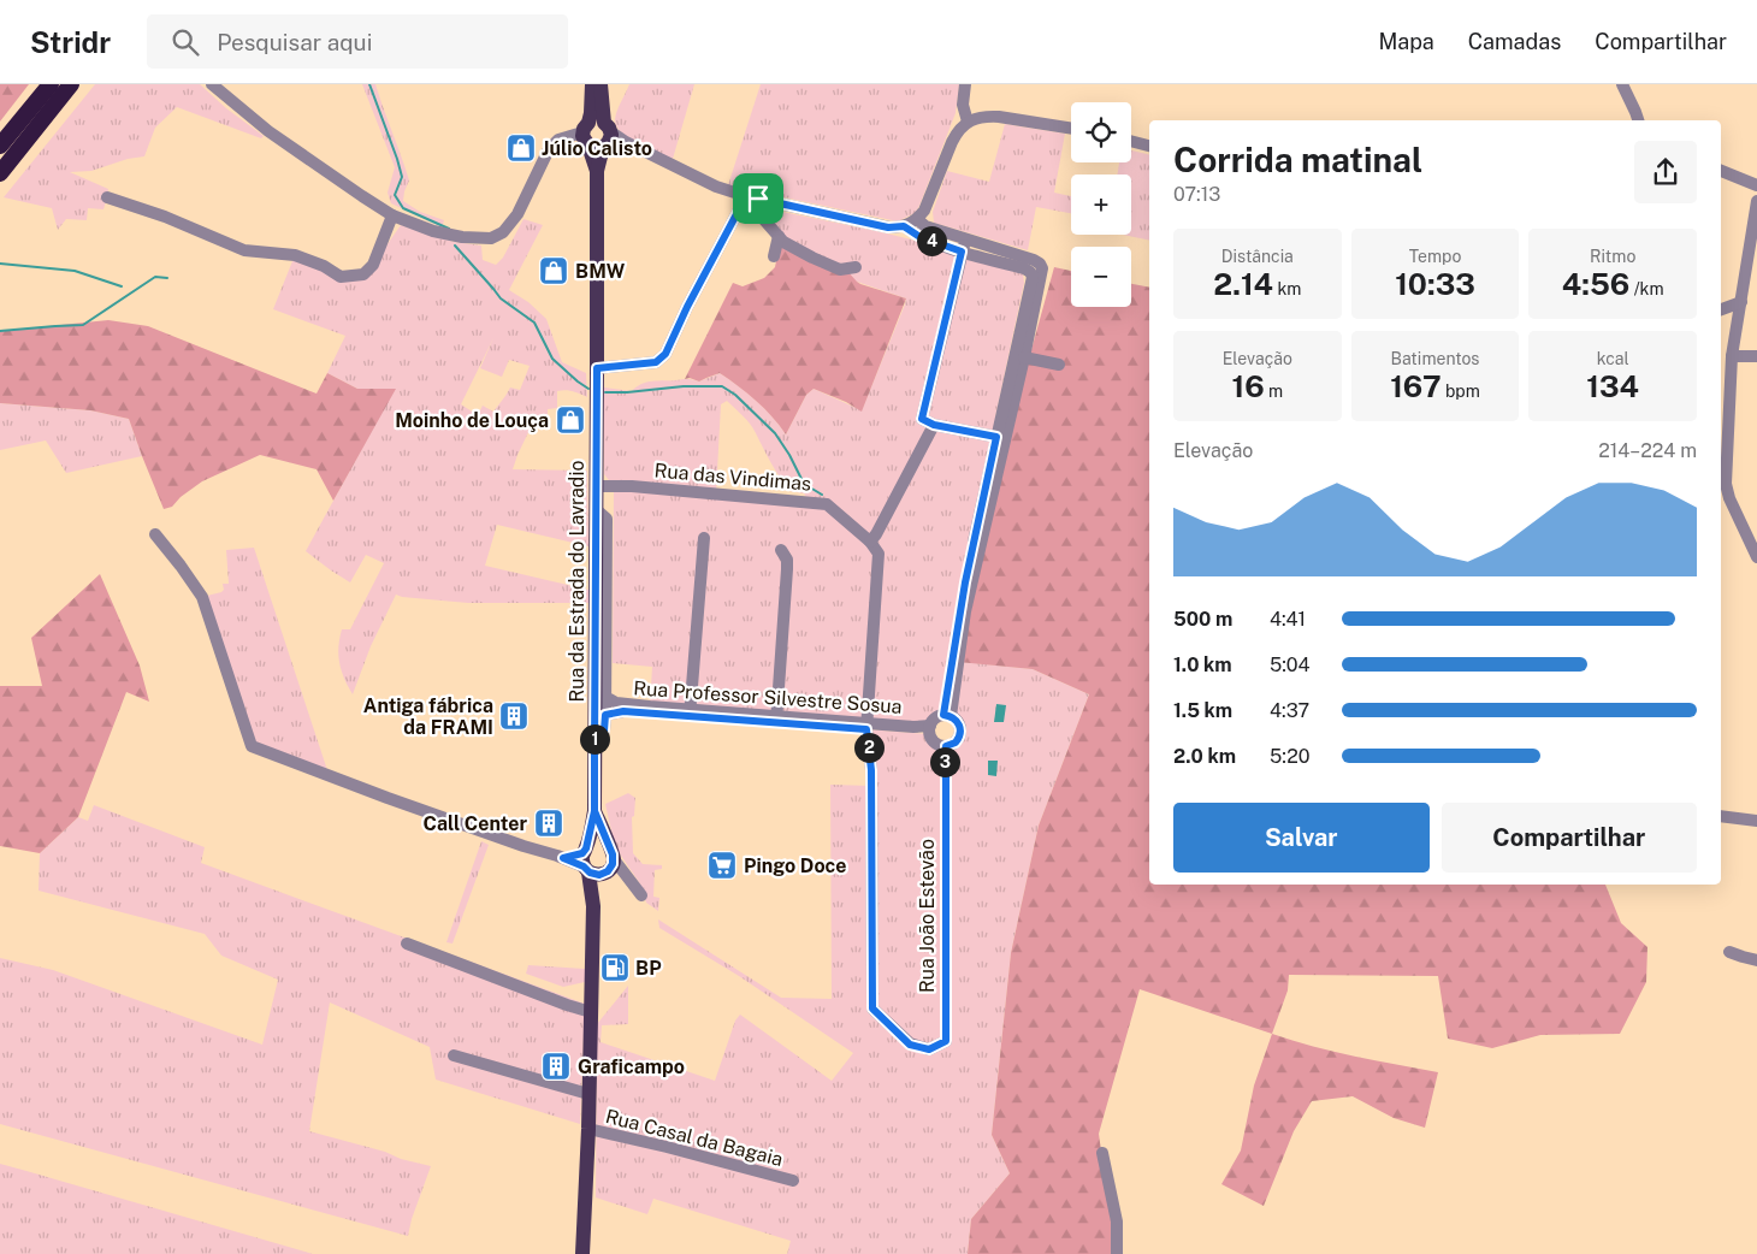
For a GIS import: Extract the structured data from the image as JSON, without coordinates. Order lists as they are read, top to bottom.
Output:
{
  "streets": {
    "main road": ["Rua da Estrada do Lavradio"],
    "street": [
      "Rua das Vindimas",
      "Rua Professor Silvestre Sosua",
      "Rua João Estevão",
      "Rua Casal da Bagaia"
    ]
  },
  "crossings": [
    ["Rua das Vindimas", "Rua da Estrada do Lavradio"],
    ["Rua da Estrada do Lavradio", "Rua Casal da Bagaia"],
    ["Rua Professor Silvestre Sosua", "Rua João Estevão"]
  ],
  "places": {
    "shop": ["Júlio Calisto", "BMW", "Moinho de Louça"],
    "building": ["Antiga fábrica da FRAMI", "Call Center", "Graficampo"],
    "supermarket": ["Pingo Doce"],
    "fuel station": ["BP"]
  },
  "page": {
    "header": "Stridr",
    "search": "Pesquisar aqui",
    "nav": ["Mapa", "Camadas", "Compartilhar"],
    "map_buttons": ["+", "−"],
    "heading": ["Corrida matinal", "07:13"],
    "stats": [
      ["Distância", "2.14 km"],
      ["Tempo", "10:33"],
      ["Ritmo", "4:56 /km"],
      ["Elevação", "16 m"],
      ["Batimentos", "167 bpm"],
      ["kcal", "134"]
    ],
    "pins": [
      "4",
      "1",
      "2",
      "3"
    ],
    "chart": ["Elevação", "214–224 m"],
    "list": [
      {
        "name": "500 m",
        "note": "4:41"
      },
      {
        "name": "1.0 km",
        "note": "5:04"
      },
      {
        "name": "1.5 km",
        "note": "4:37"
      },
      {
        "name": "2.0 km",
        "note": "5:20"
      }
    ],
    "buttons": ["Salvar", "Compartilhar"]
  }
}
